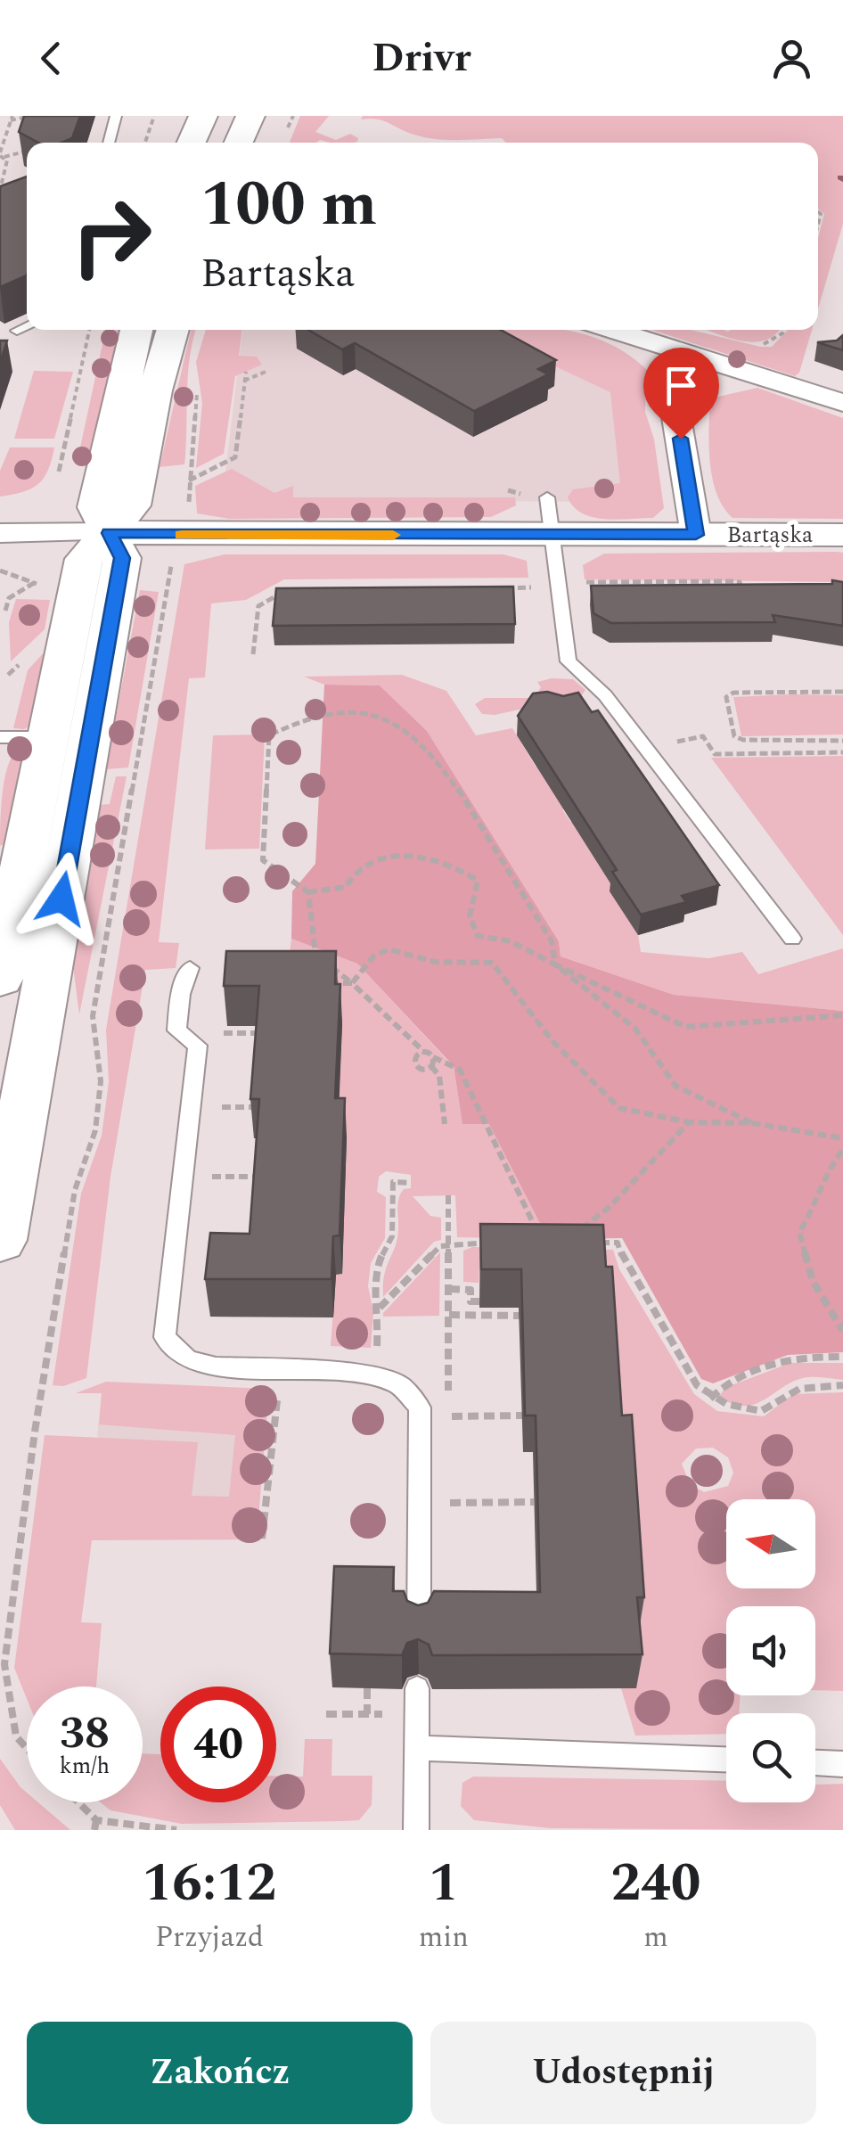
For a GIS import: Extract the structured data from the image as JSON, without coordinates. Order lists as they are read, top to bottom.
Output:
{
  "streets": {
    "street": ["Bartąska"]
  },
  "north": "left",
  "page": {
    "header": "Drivr",
    "turn": ["100 m", "Bartąska"],
    "speed": "38 km/h",
    "limit": "40",
    "eta": [
      "16:12",
      "Przyjazd",
      "1",
      "min",
      "240",
      "m"
    ],
    "buttons": ["Zakończ", "Udostępnij"]
  }
}
